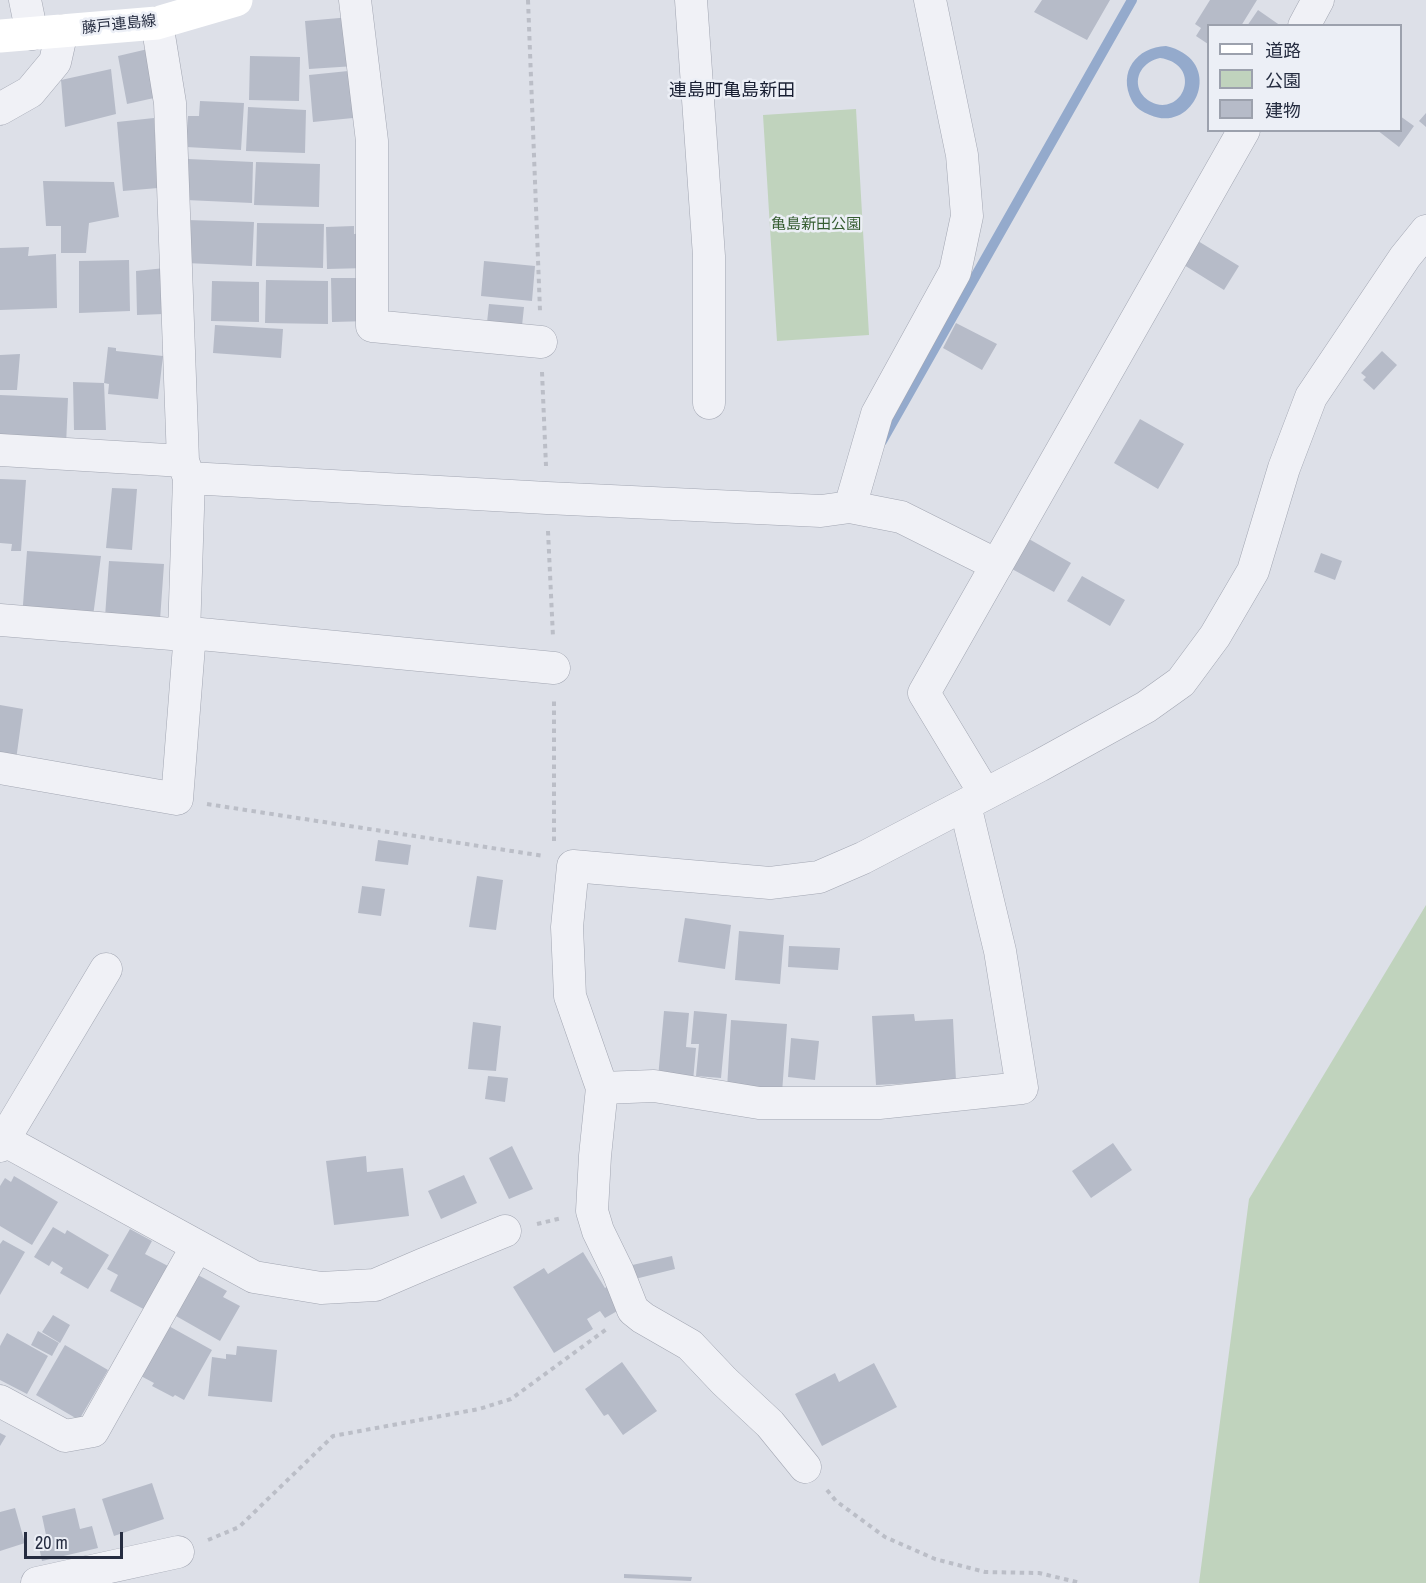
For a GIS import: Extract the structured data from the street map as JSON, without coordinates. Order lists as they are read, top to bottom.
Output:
{
  "streets": {
    "main road": ["藤戸連島線"]
  },
  "districts": ["連島町亀島新田"],
  "parks": ["亀島新田公園"],
  "legend": ["道路", "公園", "建物"],
  "scale_bar": "20 m"
}
